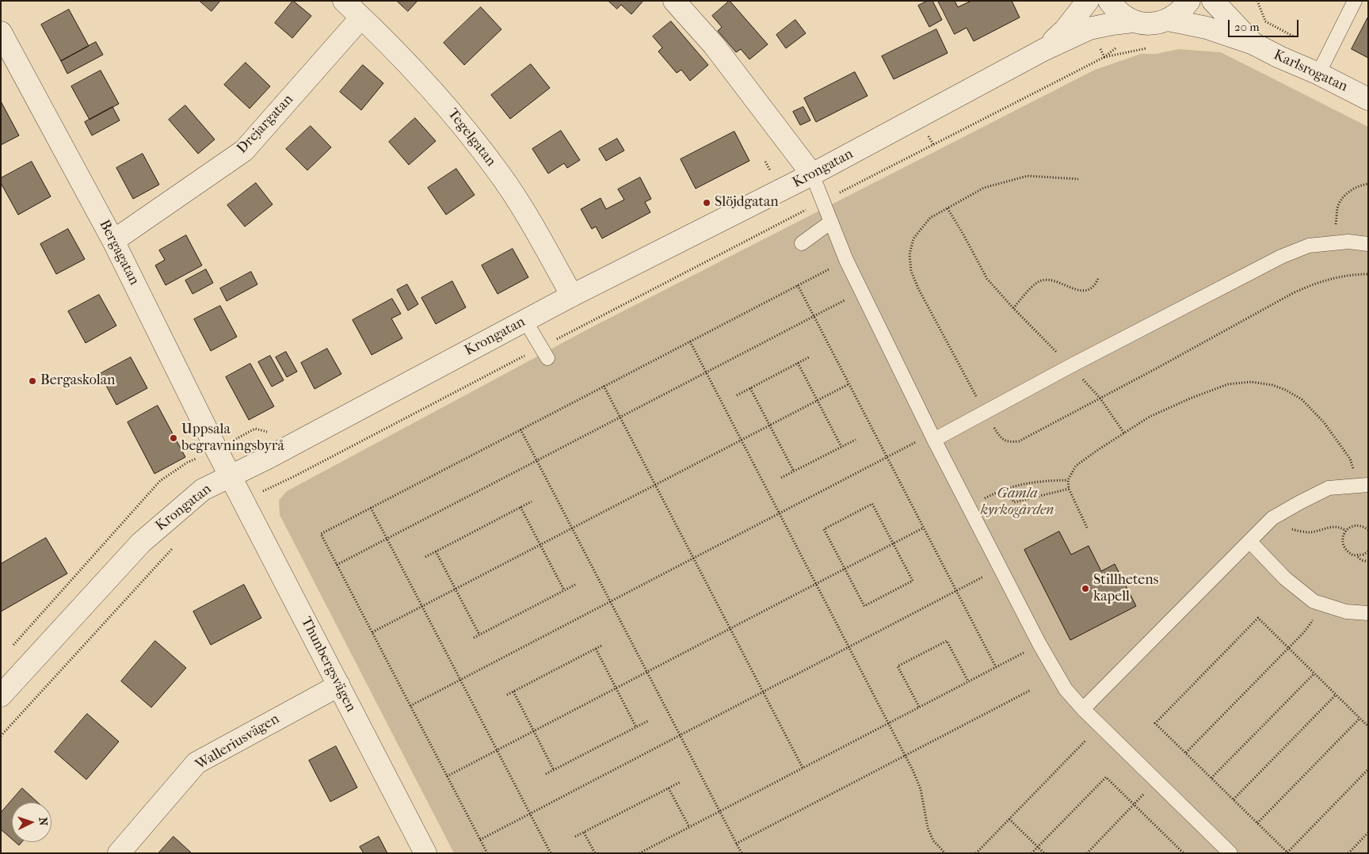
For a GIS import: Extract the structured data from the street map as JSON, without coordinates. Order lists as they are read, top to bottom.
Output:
{
  "streets": {
    "street": [
      "Karlsrogatan",
      "Drejargatan",
      "Tegelgatan",
      "Krongatan",
      "Bergagatan",
      "Thunbergsvägen",
      "Walleriusvägen"
    ]
  },
  "crossings": [
    ["Drejargatan", "Tegelgatan"],
    ["Drejargatan", "Bergagatan"],
    ["Tegelgatan", "Krongatan"],
    ["Krongatan", "Bergagatan"],
    ["Krongatan", "Thunbergsvägen"],
    ["Bergagatan", "Thunbergsvägen"],
    ["Thunbergsvägen", "Walleriusvägen"]
  ],
  "parks": ["Gamla kyrkogården"],
  "places": [
    "Slöjdgatan",
    "Bergaskolan",
    "Uppsala begravningsbyrå",
    "Stillhetens kapell"
  ],
  "scale_bar": "20 m",
  "north": "right"
}
